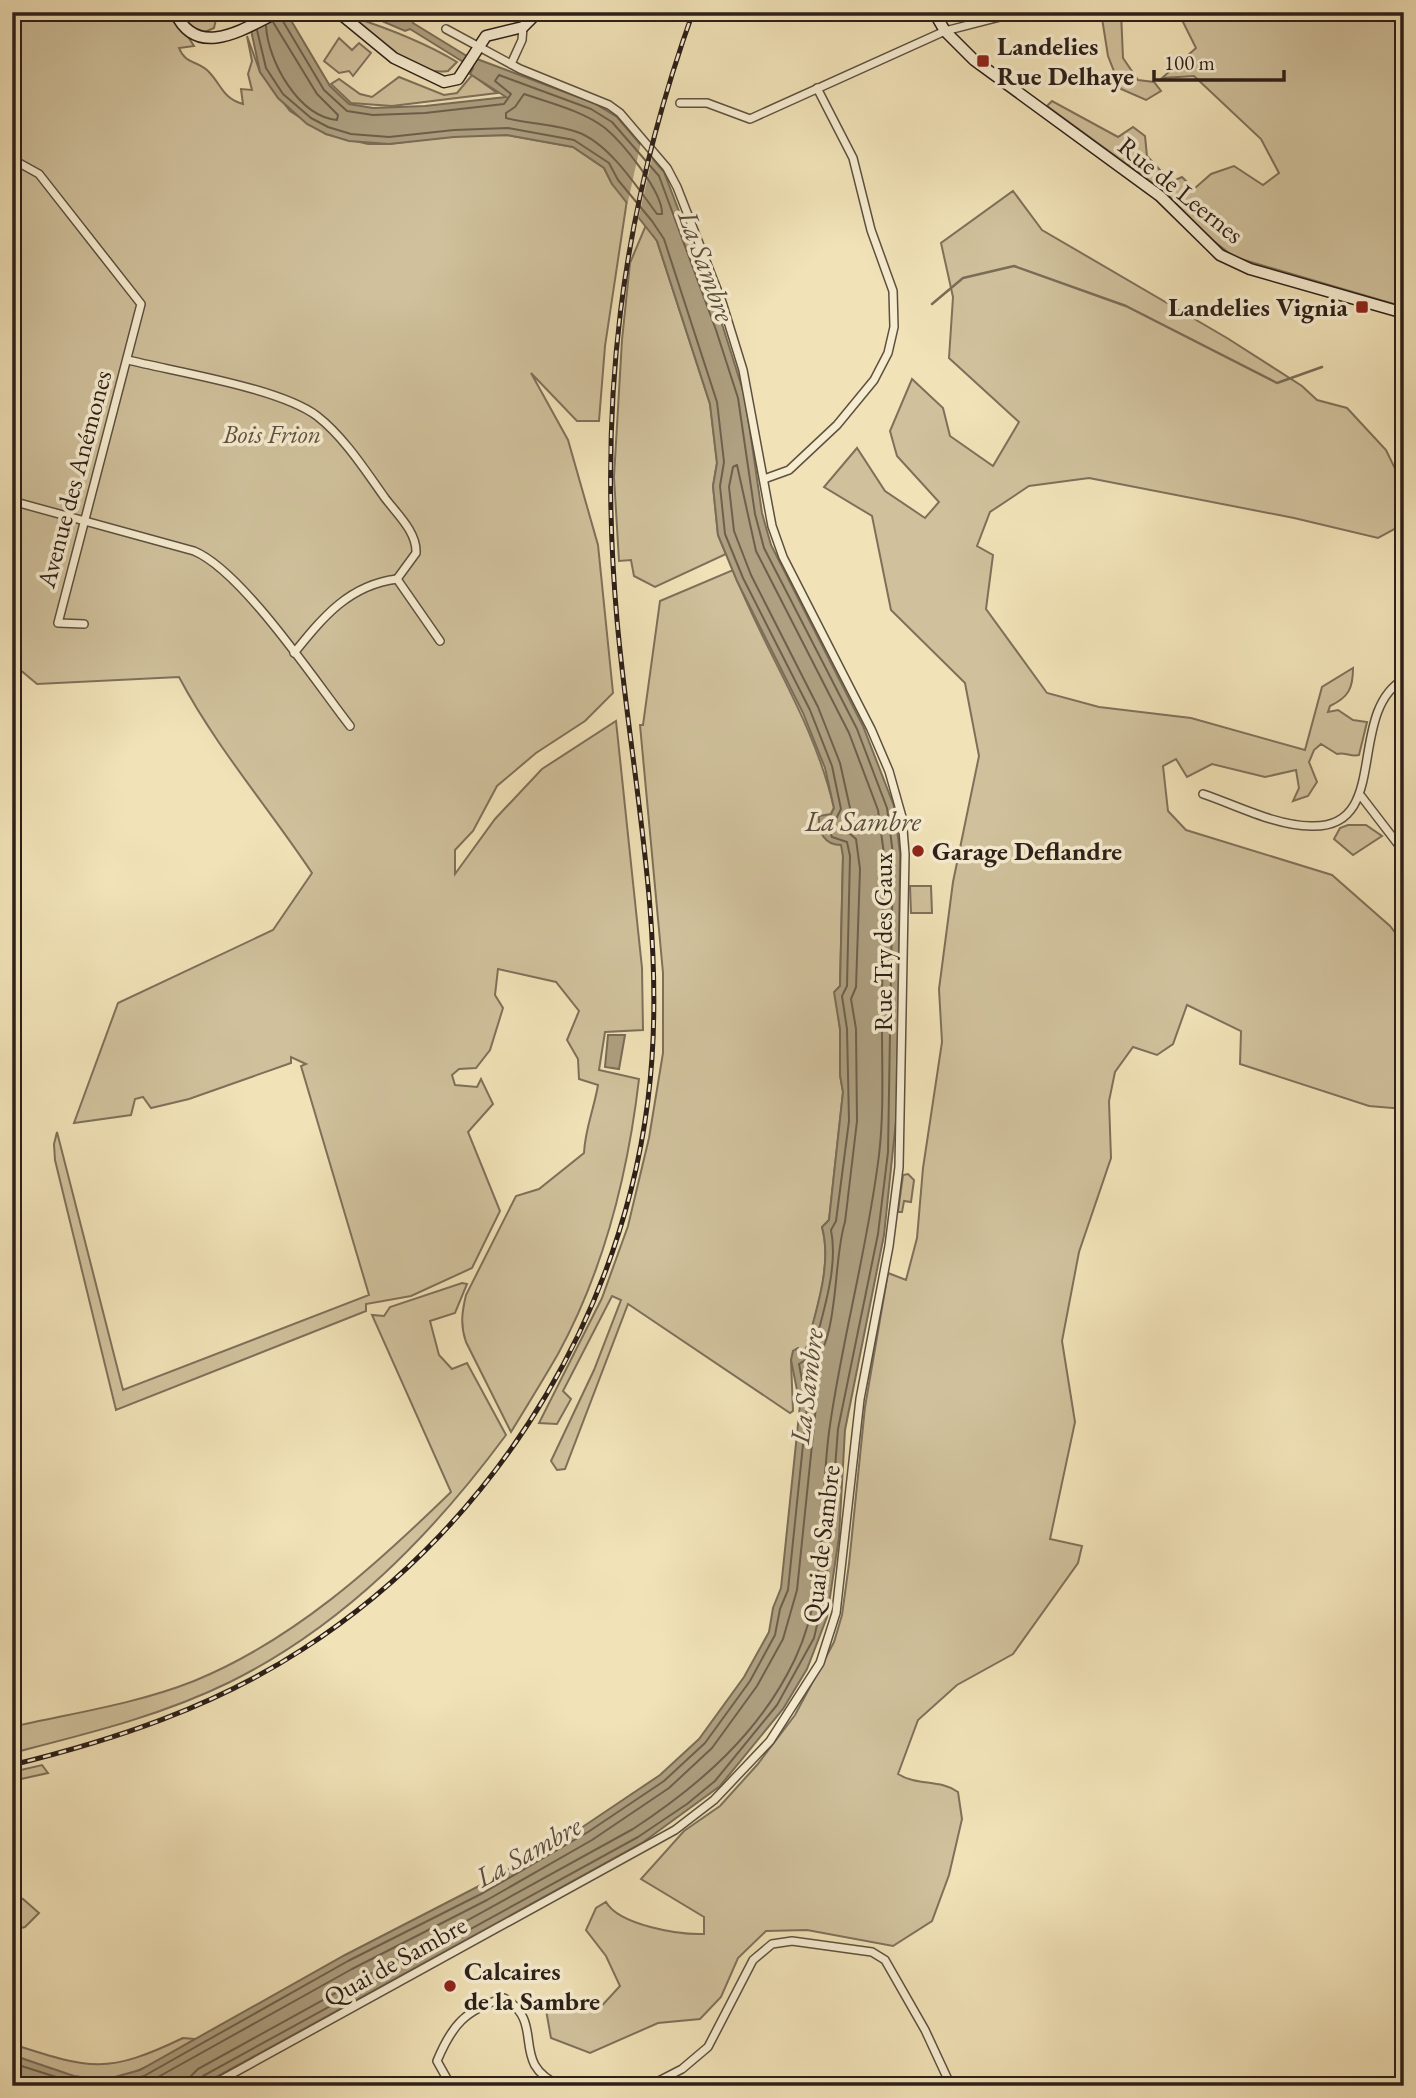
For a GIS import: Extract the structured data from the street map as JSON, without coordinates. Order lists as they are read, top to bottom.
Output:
{
  "streets": {
    "street": [
      "Rue de Leernes",
      "Avenue des Anémones",
      "Rue Try des Gaux",
      "Quai de Sambre"
    ]
  },
  "crossings": [
    ["Rue Try des Gaux", "Quai de Sambre"]
  ],
  "water": ["La Sambre"],
  "parks": ["Bois Frion"],
  "places": {
    "transit": ["Landelies Rue Delhaye", "Landelies Vignia"],
    "other": ["Garage Deflandre", "Calcaires de la Sambre"]
  },
  "scale_bar": "100 m"
}
